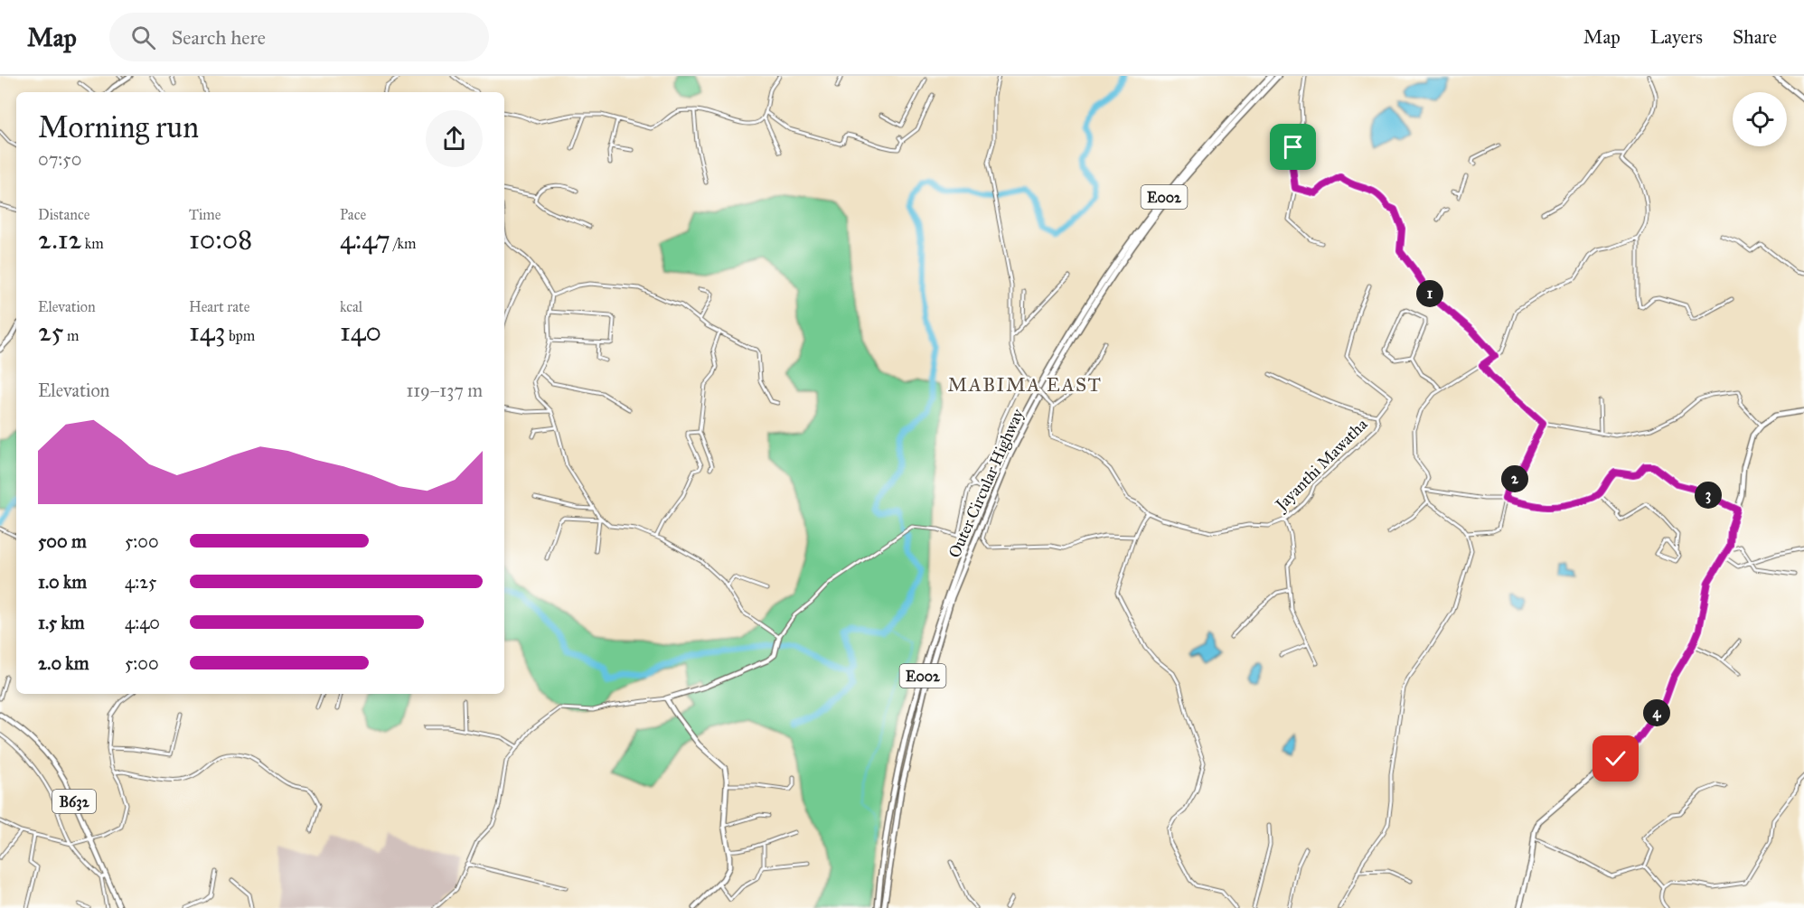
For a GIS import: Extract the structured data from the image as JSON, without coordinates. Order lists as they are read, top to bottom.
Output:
{
  "streets": {
    "highway": ["E002", "Outer Circular Highway"],
    "main road": ["B632"],
    "street": ["Jayanthi Mawatha"]
  },
  "districts": ["MABIMA EAST"],
  "page": {
    "header": "Map",
    "search": "Search here",
    "nav": ["Map", "Layers", "Share"],
    "heading": ["Morning run", "07:50"],
    "stats": [
      ["Distance", "2.12 km"],
      ["Time", "10:08"],
      ["Pace", "4:47 /km"],
      ["Elevation", "25 m"],
      ["Heart rate", "143 bpm"],
      ["kcal", "140"]
    ],
    "pins": [
      "1",
      "2",
      "3",
      "4"
    ],
    "chart": ["Elevation", "119–137 m"],
    "list": [
      {
        "name": "500 m",
        "note": "5:00"
      },
      {
        "name": "1.0 km",
        "note": "4:25"
      },
      {
        "name": "1.5 km",
        "note": "4:40"
      },
      {
        "name": "2.0 km",
        "note": "5:00"
      }
    ]
  }
}
